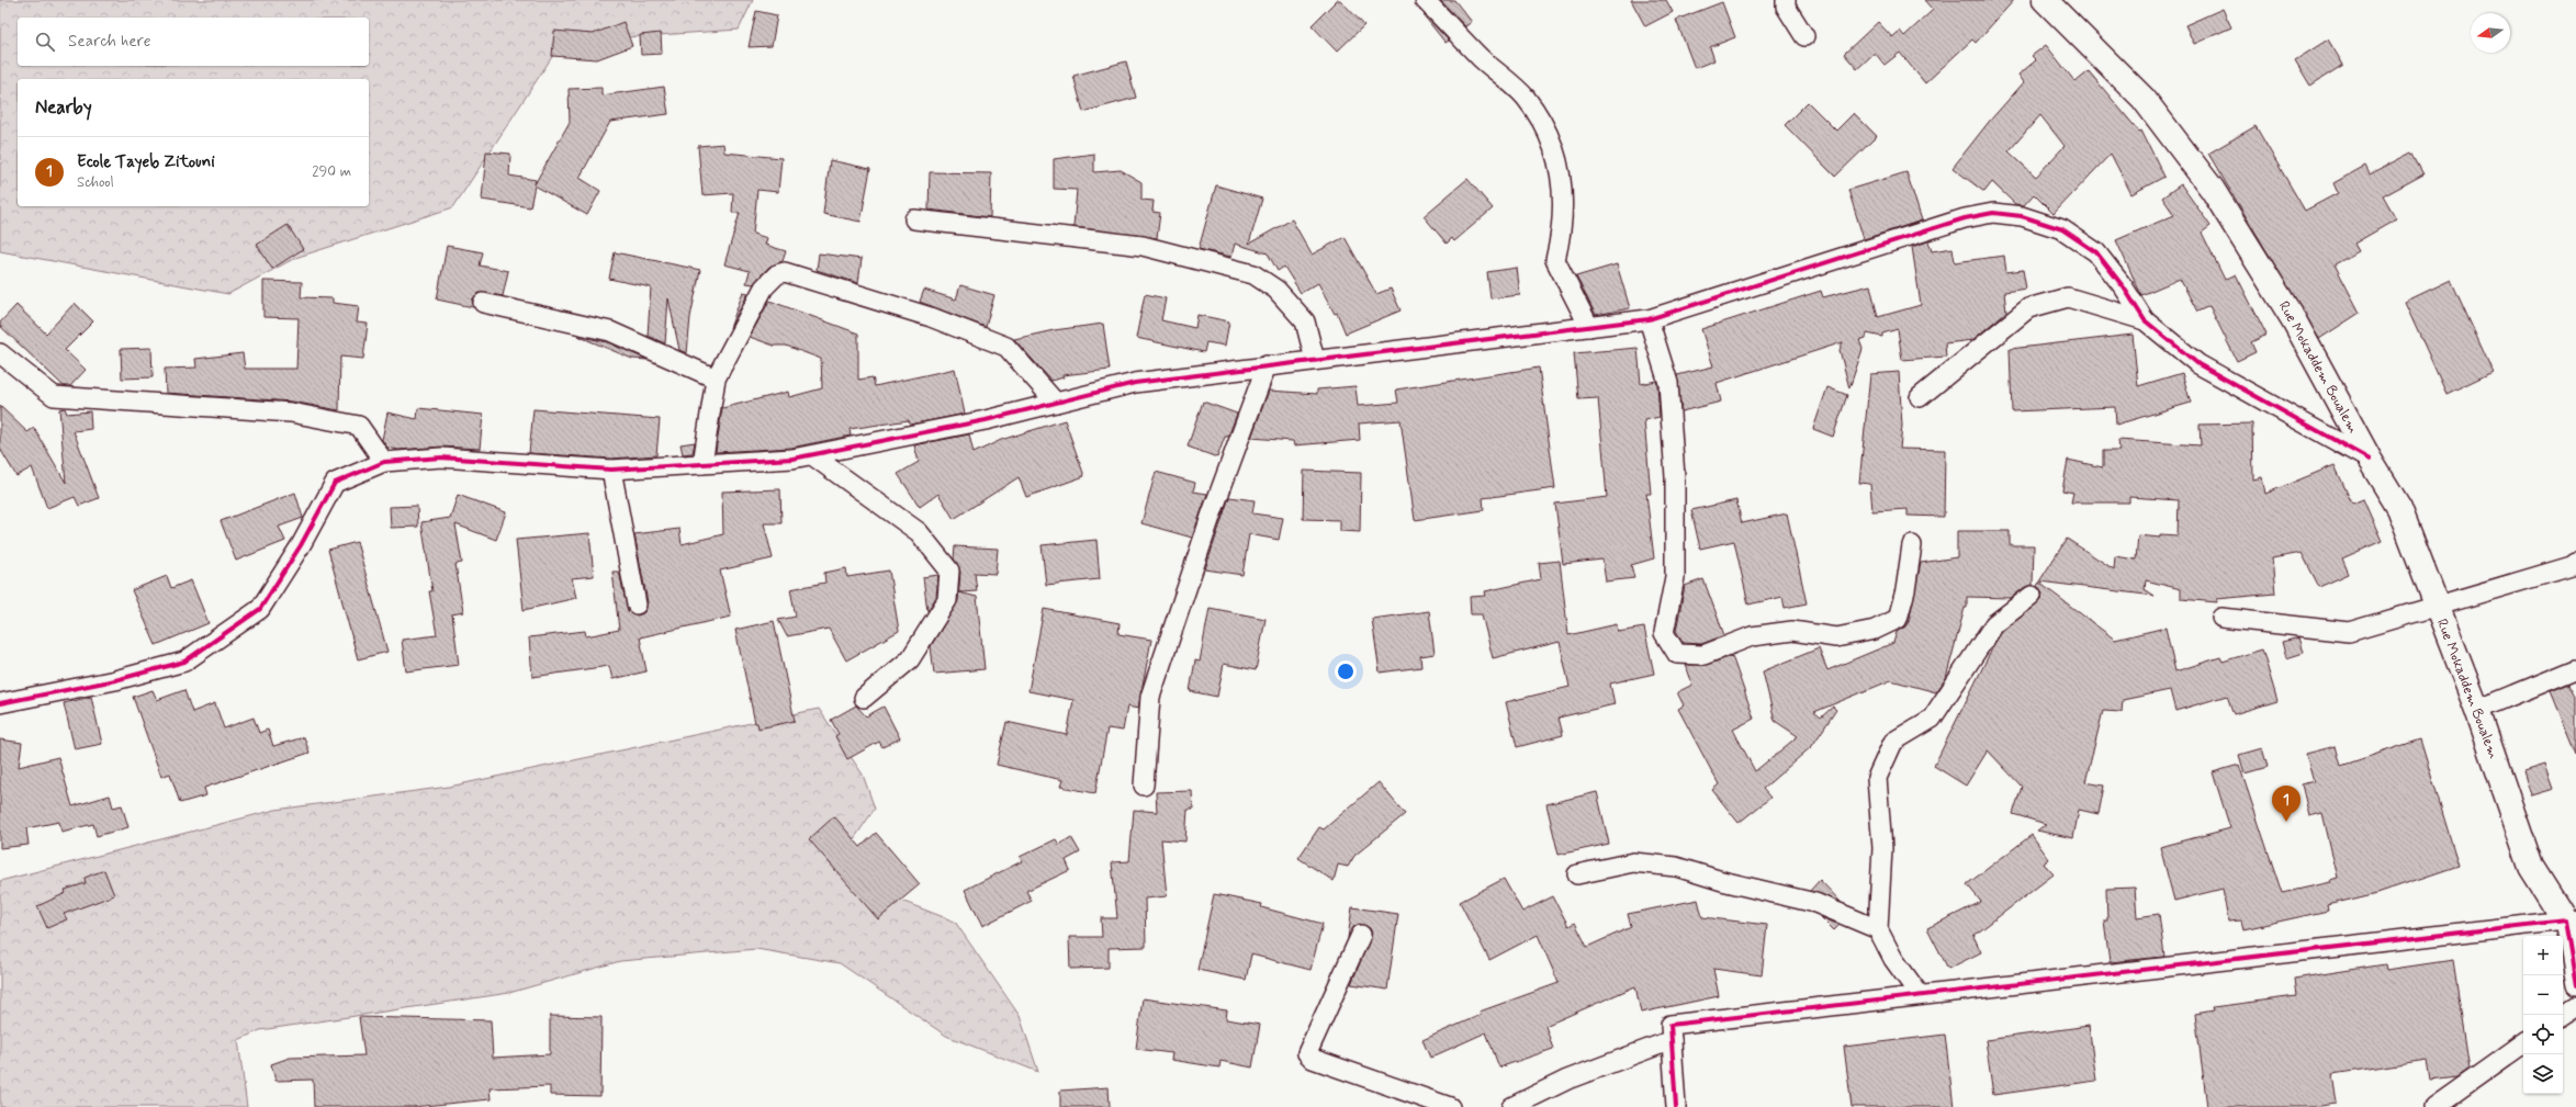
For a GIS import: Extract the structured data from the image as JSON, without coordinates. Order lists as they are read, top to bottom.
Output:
{
  "streets": {
    "street": ["Rue Mokaddem Boualem"]
  },
  "north": "left",
  "page": {
    "search": "Search here",
    "heading": "Nearby",
    "list": [
      {
        "mark": "1",
        "name": "Ecole Tayeb Zitouni",
        "note": "School",
        "value": "290 m"
      }
    ],
    "pins": "1",
    "map_buttons": ["+", "−"]
  }
}
